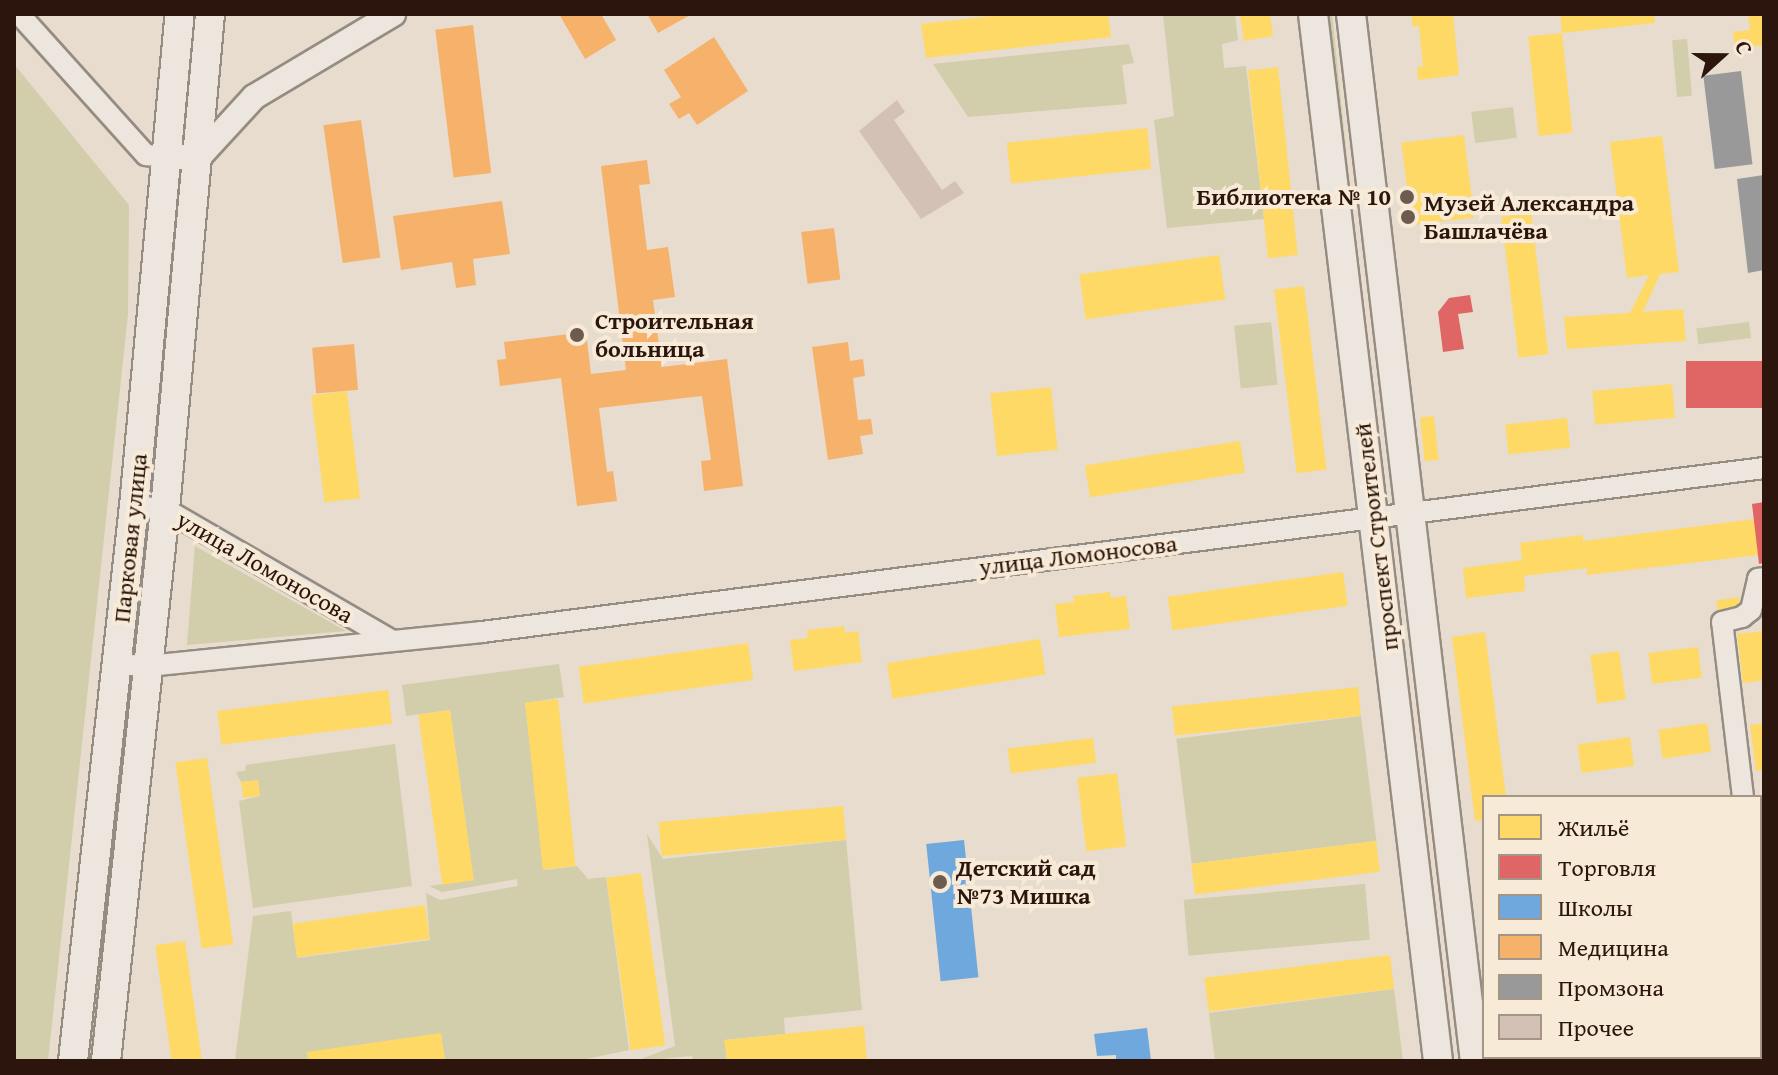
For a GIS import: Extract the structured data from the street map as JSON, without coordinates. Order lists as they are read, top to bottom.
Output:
{
  "streets": {
    "main road": ["проспект Строителей", "Парковая улица"],
    "street": ["улица Ломоносова"]
  },
  "crossings": [
    ["проспект Строителей", "улица Ломоносова"],
    ["Парковая улица", "улица Ломоносова"]
  ],
  "places": [
    "Библиотека № 10",
    "Музей Александра Башлачёва",
    "Строительная больница",
    "Детский сад №73 Мишка"
  ],
  "legend": [
    "Жильё",
    "Торговля",
    "Школы",
    "Медицина",
    "Промзона",
    "Прочее"
  ],
  "north": "right"
}
